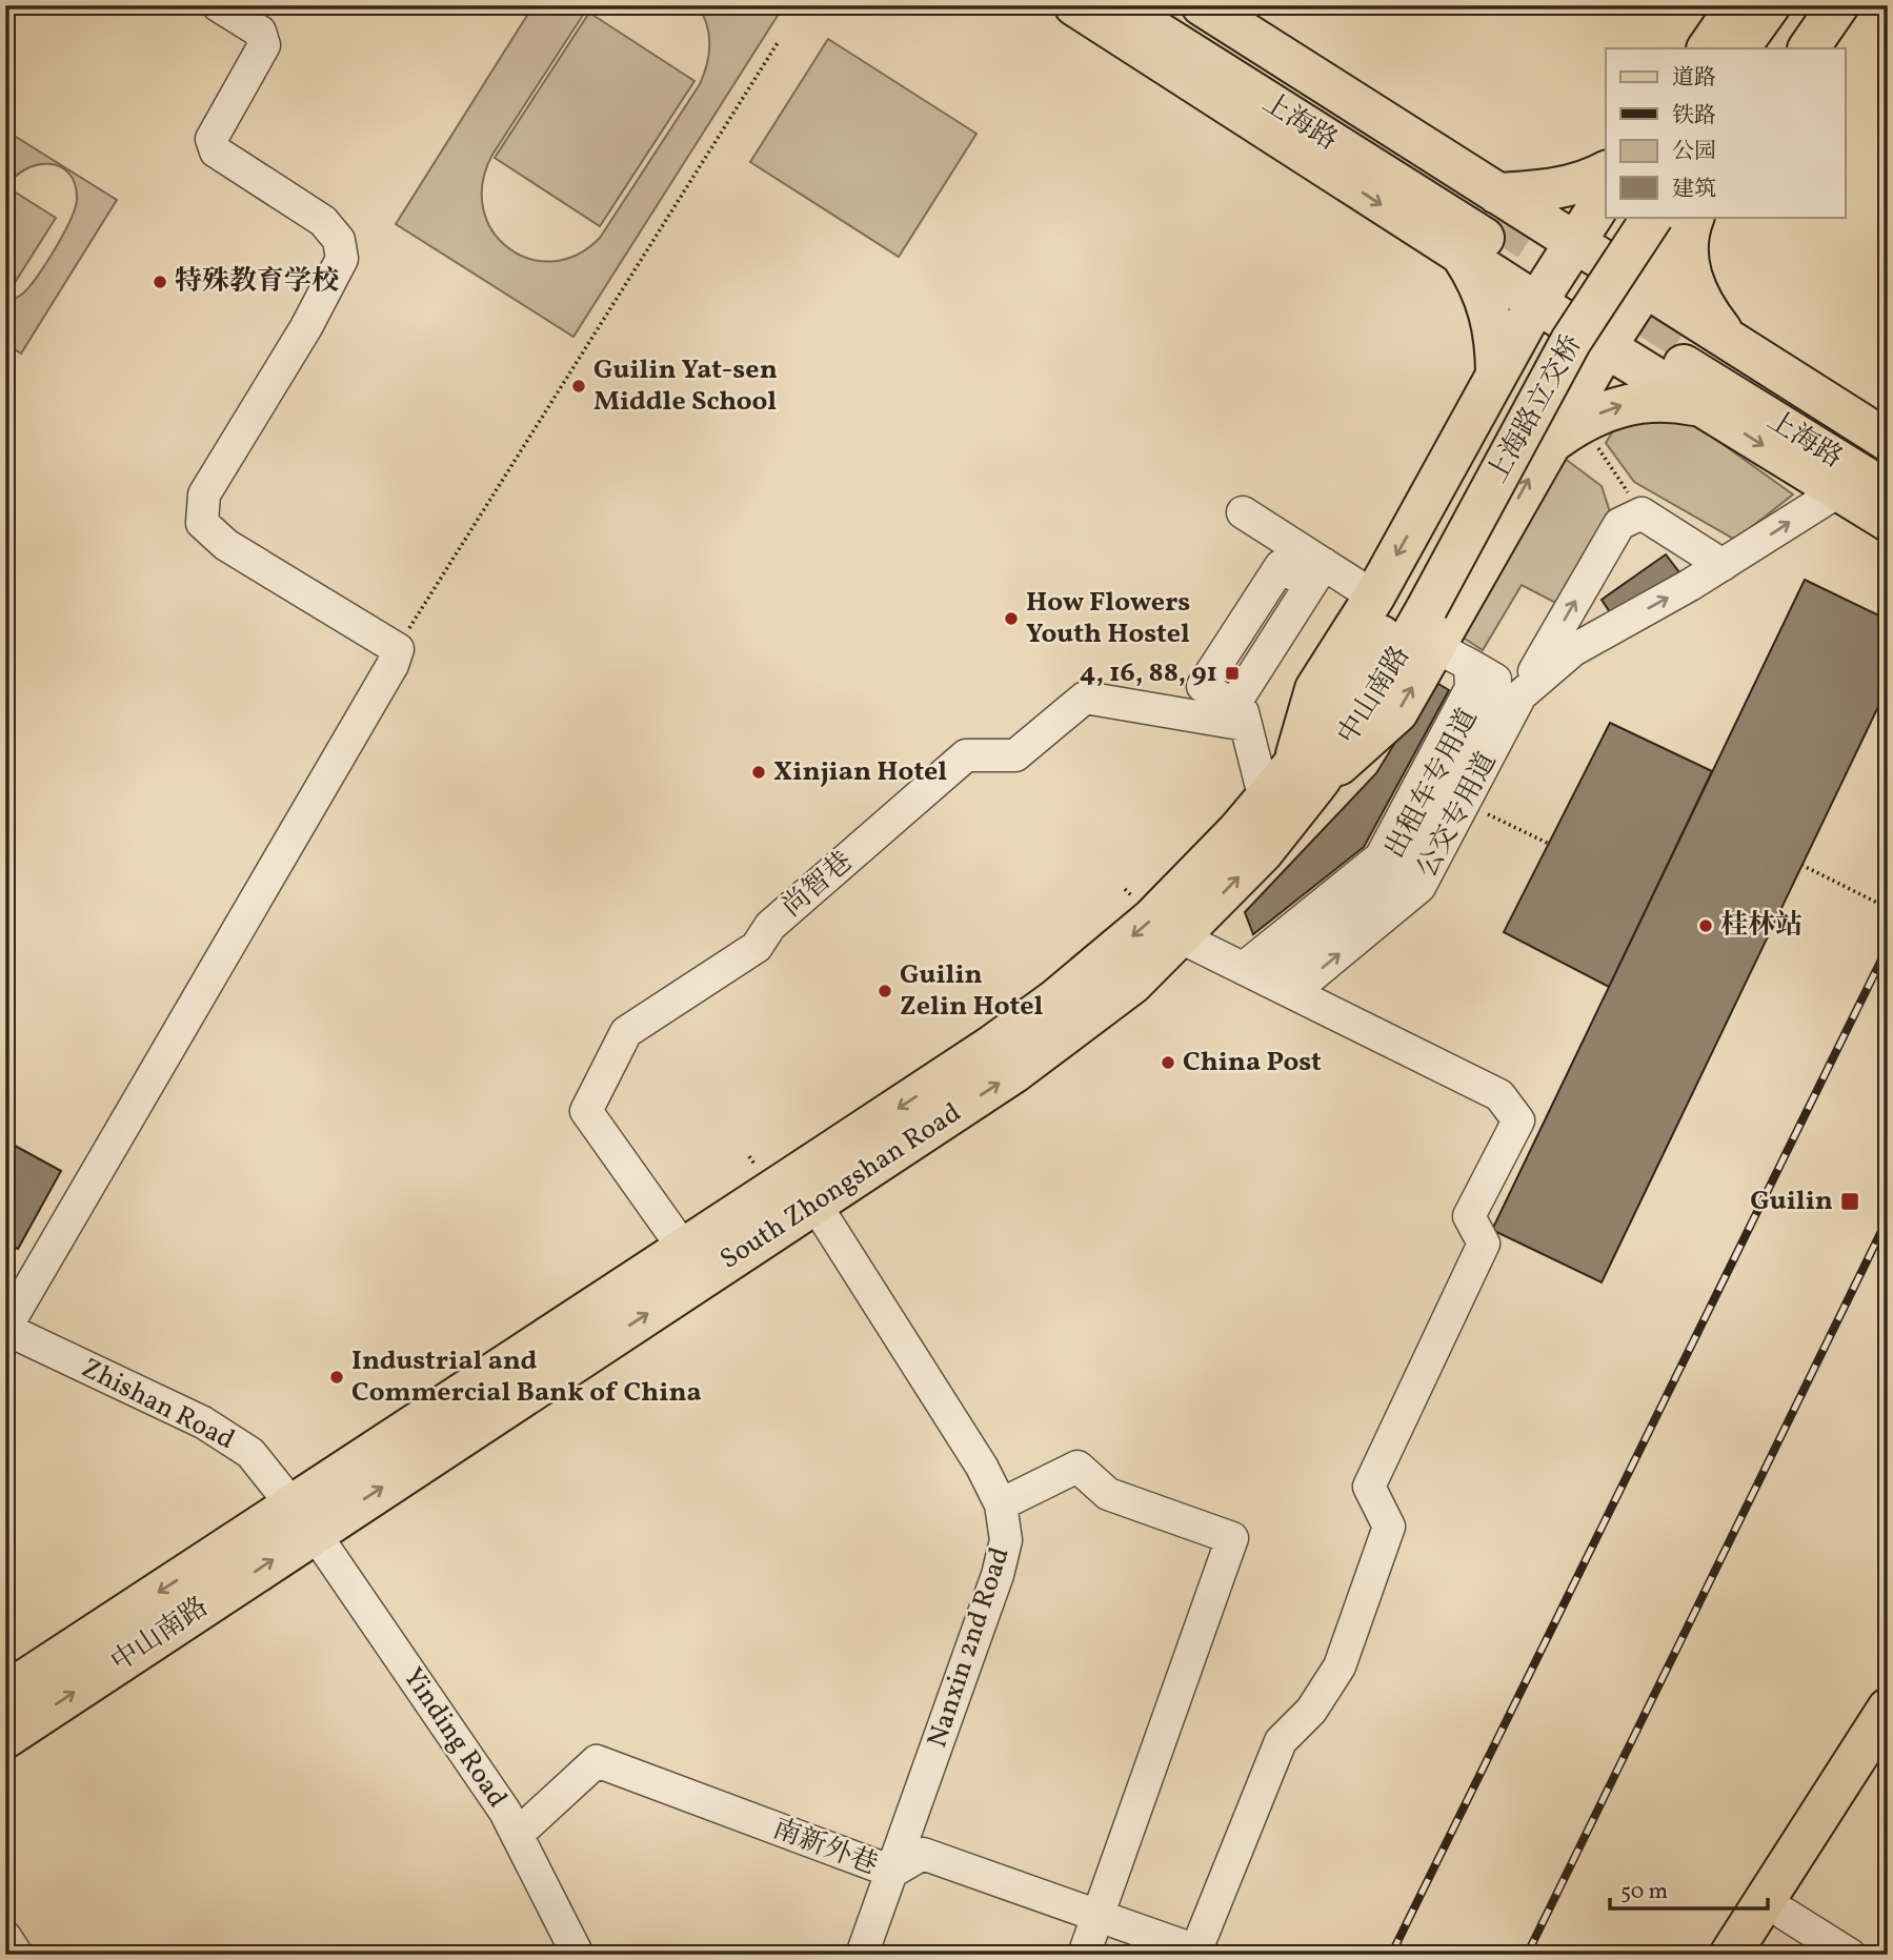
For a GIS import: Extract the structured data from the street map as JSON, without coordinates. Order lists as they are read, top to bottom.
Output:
{
  "streets": {
    "main road": [
      "上海路",
      "上海路立交桥",
      "中山南路",
      "South Zhongshan Road"
    ],
    "street": [
      "公交专用道",
      "尚智巷",
      "Zhishan Road",
      "Nanxin 2nd Road",
      "Yinding Road",
      "南新外巷"
    ]
  },
  "crossings": [
    ["上海路立交桥", "中山南路"],
    ["中山南路", "South Zhongshan Road"],
    ["中山南路", "Zhishan Road"],
    ["中山南路", "Yinding Road"],
    ["尚智巷", "South Zhongshan Road"],
    ["South Zhongshan Road", "Zhishan Road"],
    ["South Zhongshan Road", "Nanxin 2nd Road"],
    ["South Zhongshan Road", "Yinding Road"],
    ["Zhishan Road", "Yinding Road"],
    ["Nanxin 2nd Road", "南新外巷"],
    ["Yinding Road", "南新外巷"]
  ],
  "places": {
    "other": [
      "特殊教育学校",
      "Guilin Yat-sen Middle School",
      "How Flowers Youth Hostel",
      "Xinjian Hotel",
      "桂林站",
      "Guilin Zelin Hotel",
      "China Post",
      "Industrial and Commercial Bank of China"
    ],
    "transit": ["4, 16, 88, 91", "Guilin"]
  },
  "legend": [
    "道路",
    "铁路",
    "公园",
    "建筑"
  ],
  "scale_bar": "50 m"
}
